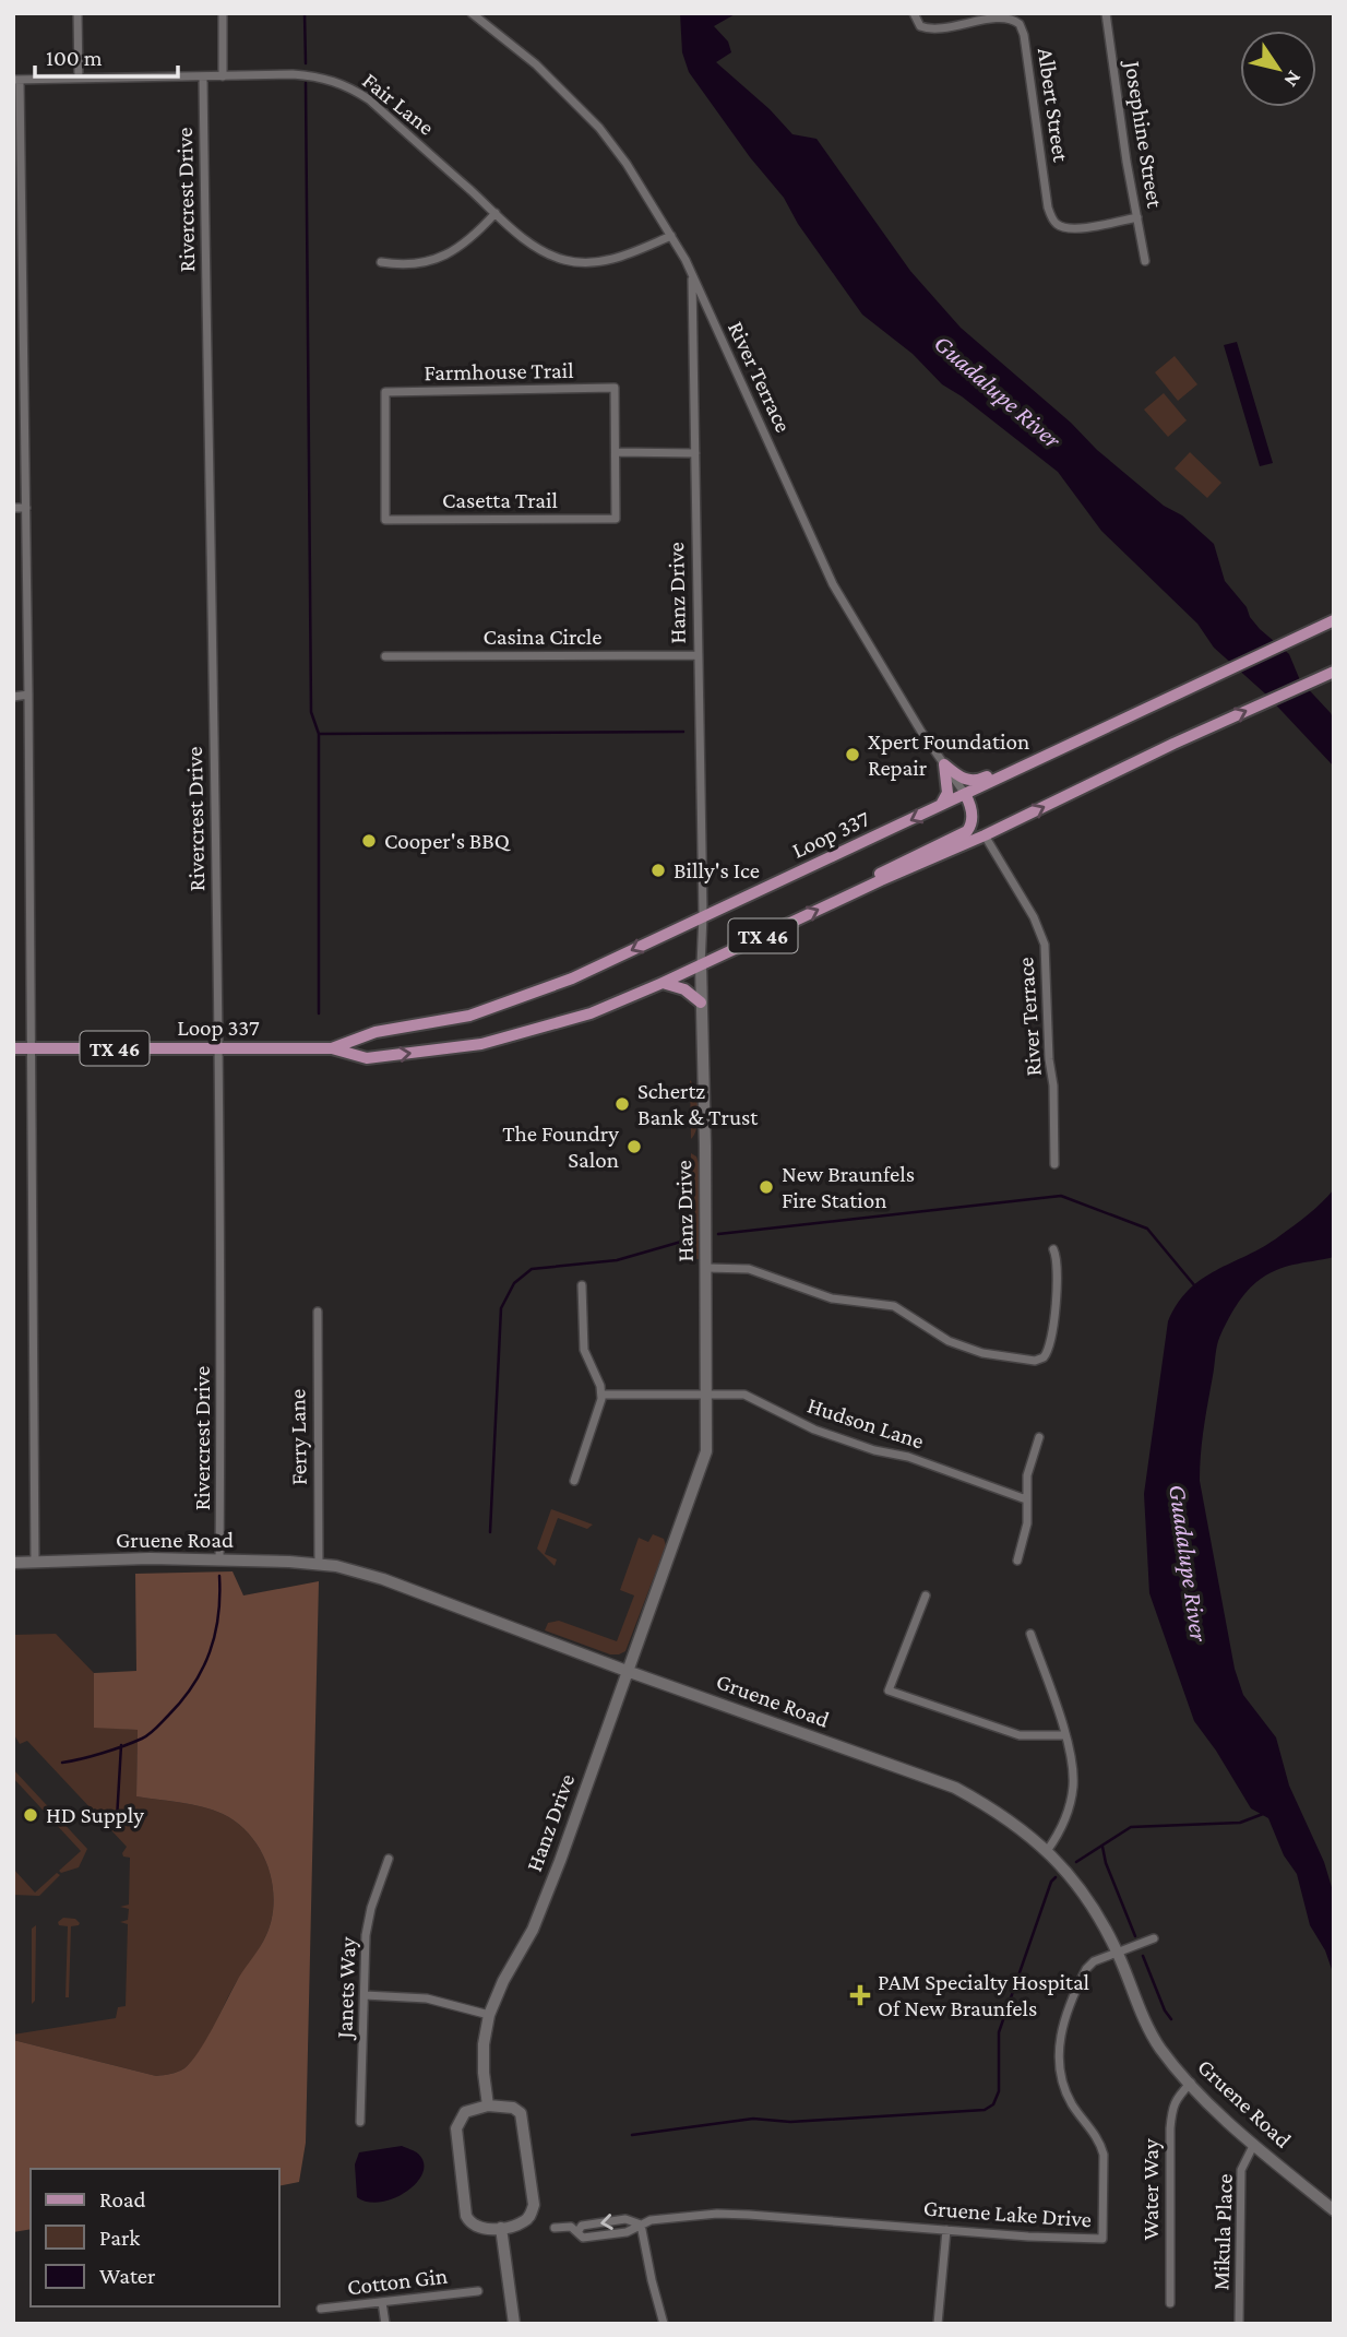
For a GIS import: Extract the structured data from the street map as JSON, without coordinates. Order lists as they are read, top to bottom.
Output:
{
  "streets": {
    "main road": ["Loop 337", "TX 46"],
    "street": [
      "Fair Lane",
      "Albert Street",
      "Josephine Street",
      "Rivercrest Drive",
      "Farmhouse Trail",
      "River Terrace",
      "Casetta Trail",
      "Hanz Drive",
      "Casina Circle",
      "Hudson Lane",
      "Ferry Lane",
      "Gruene Road",
      "Janets Way",
      "Water Way",
      "Gruene Lake Drive",
      "Mikula Place",
      "Cotton Gin"
    ]
  },
  "crossings": [
    ["Fair Lane", "Rivercrest Drive"],
    ["Fair Lane", "River Terrace"],
    ["Albert Street", "Josephine Street"],
    ["Rivercrest Drive", "Loop 337"],
    ["Rivercrest Drive", "Gruene Road"],
    ["Farmhouse Trail", "Casetta Trail"],
    ["River Terrace", "Hanz Drive"],
    ["River Terrace", "Loop 337"],
    ["Hanz Drive", "Casina Circle"],
    ["Hanz Drive", "Loop 337"],
    ["Hanz Drive", "Hudson Lane"],
    ["Hanz Drive", "Gruene Road"],
    ["Ferry Lane", "Gruene Road"],
    ["Gruene Road", "Water Way"],
    ["Gruene Road", "Gruene Lake Drive"],
    ["Gruene Road", "Mikula Place"]
  ],
  "water": ["Guadalupe River"],
  "places": {
    "other": [
      "Xpert Foundation Repair",
      "Cooper's BBQ",
      "Billy's Ice",
      "Schertz Bank & Trust",
      "The Foundry Salon",
      "New Braunfels Fire Station",
      "HD Supply"
    ],
    "health": ["PAM Specialty Hospital Of New Braunfels"]
  },
  "legend": ["Road", "Park", "Water"],
  "scale_bar": "100 m",
  "north": "bottom right"
}
